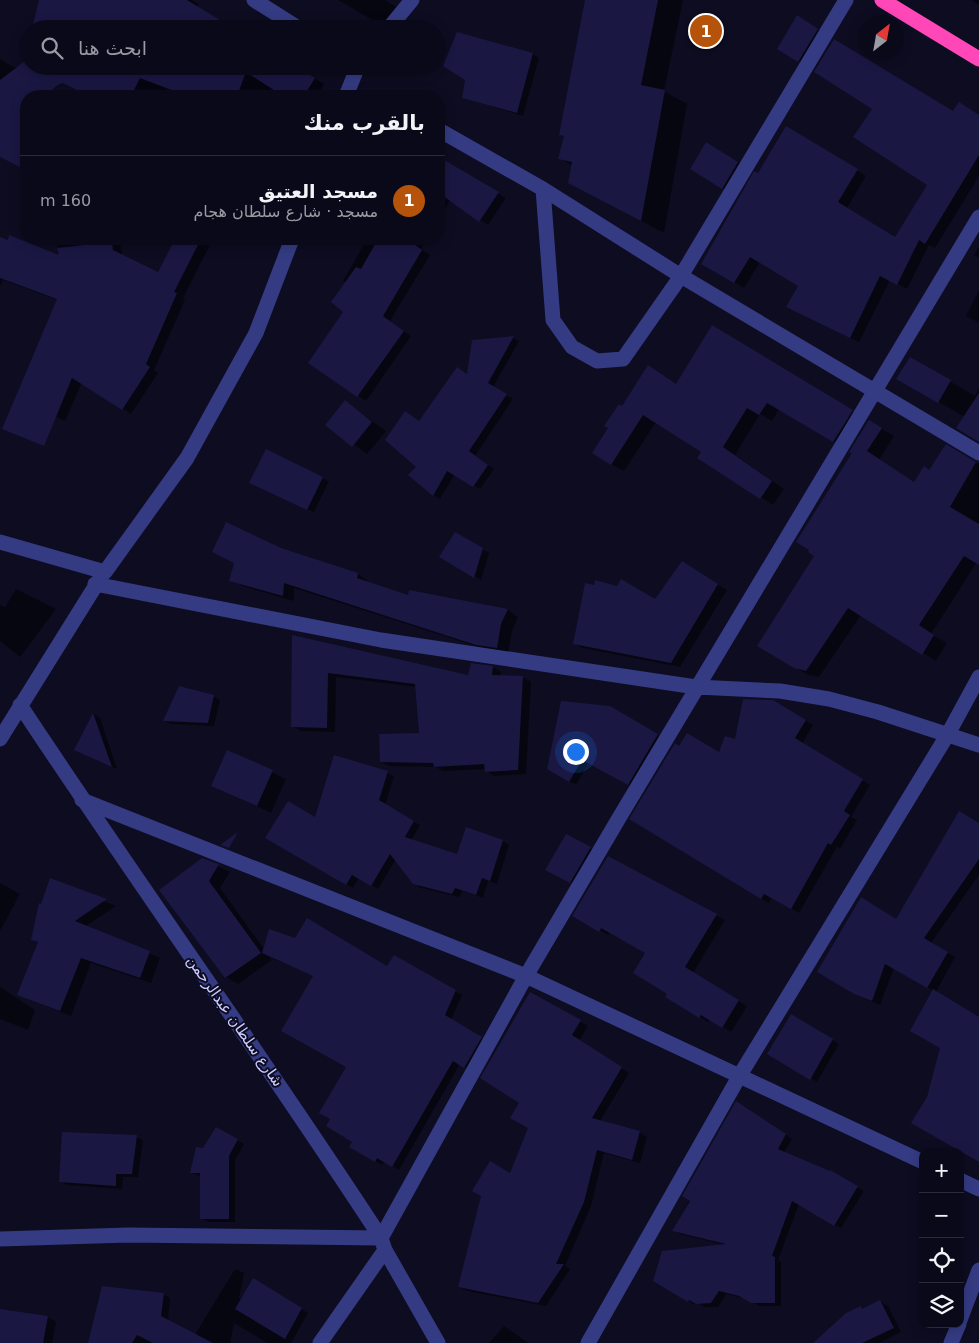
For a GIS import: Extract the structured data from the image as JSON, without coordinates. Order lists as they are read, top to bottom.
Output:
{
  "streets": {
    "street": ["شارع سلطان عبدالرحمن"]
  },
  "north": "top right",
  "page": {
    "pins": "1",
    "search": "ابحث هنا",
    "heading": "بالقرب منك",
    "list": [
      {
        "mark": "1",
        "name": "مسجد العتيق",
        "note": "مسجد · شارع سلطان هجام",
        "value": "160 m"
      }
    ],
    "map_buttons": ["+", "−"]
  }
}
